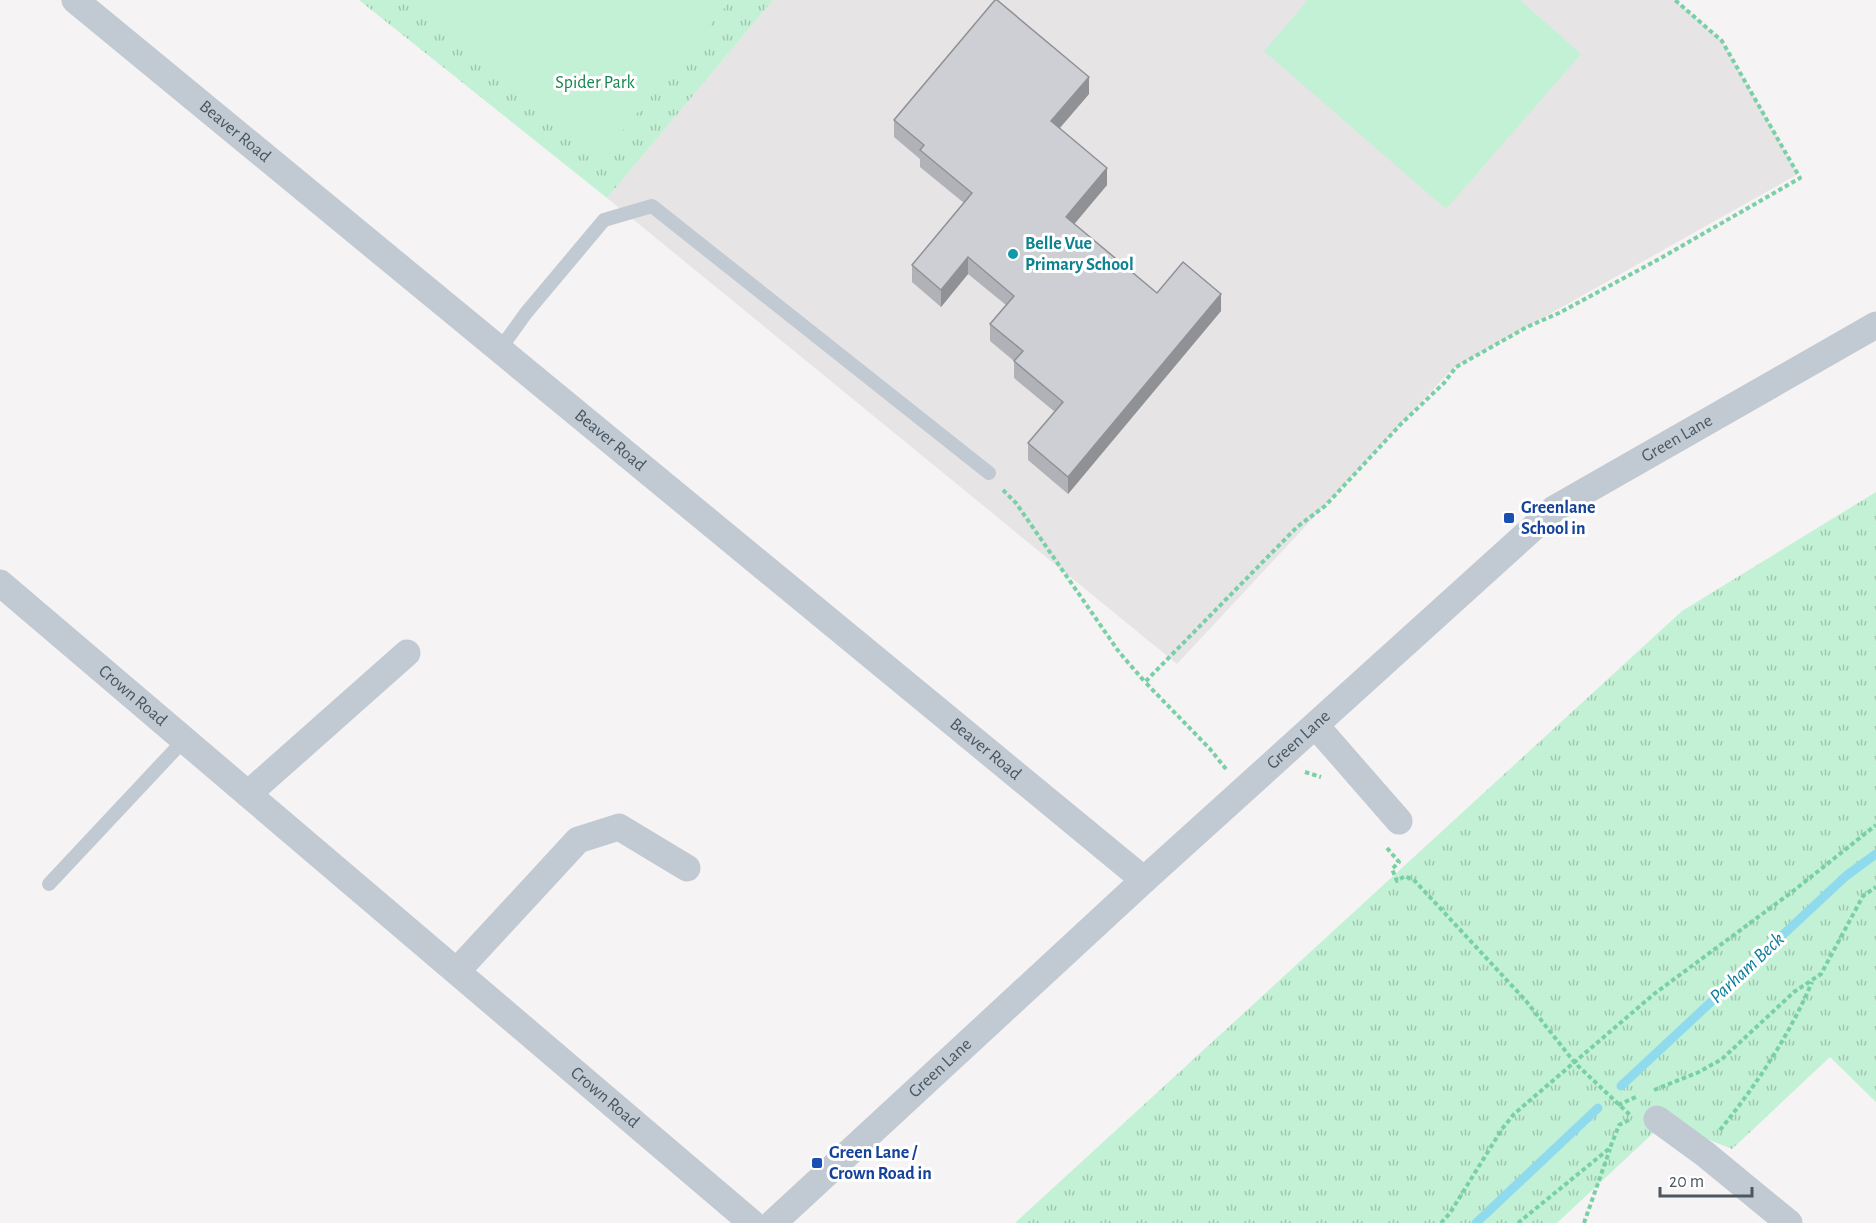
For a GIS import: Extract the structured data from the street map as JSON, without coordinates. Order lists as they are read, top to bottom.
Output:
{
  "streets": {
    "street": ["Beaver Road", "Green Lane", "Crown Road"]
  },
  "crossings": [
    ["Beaver Road", "Green Lane"]
  ],
  "water": ["Parham Beck"],
  "parks": ["Spider Park"],
  "places": {
    "other": ["Belle Vue Primary School"],
    "transit": ["Greenlane School in", "Green Lane / Crown Road in"]
  },
  "scale_bar": "20 m"
}
